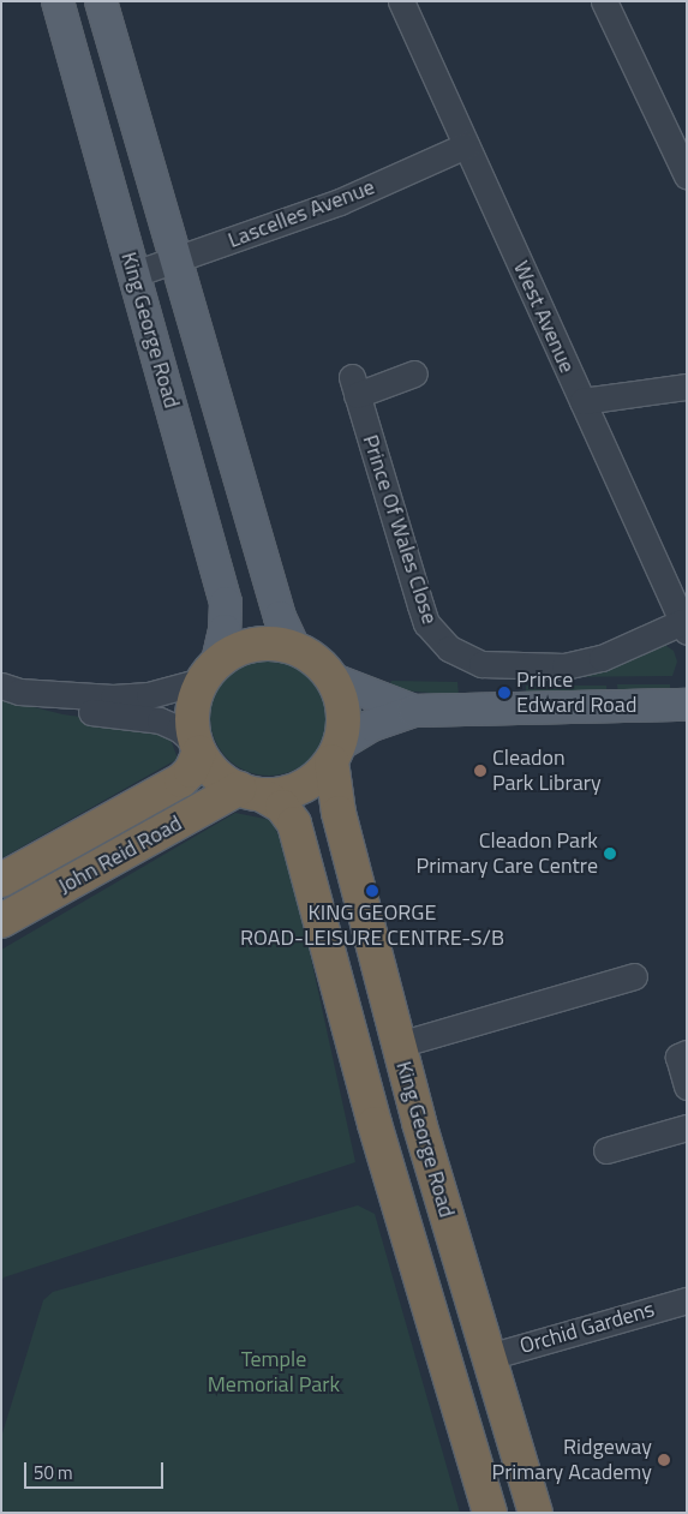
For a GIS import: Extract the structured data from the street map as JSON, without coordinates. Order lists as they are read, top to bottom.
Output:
{
  "streets": {
    "highway": ["King George Road", "John Reid Road"],
    "street": [
      "Lascelles Avenue",
      "West Avenue",
      "Prince Of Wales Close",
      "Orchid Gardens"
    ]
  },
  "crossings": [
    ["Lascelles Avenue", "West Avenue"],
    ["Lascelles Avenue", "King George Road"],
    ["West Avenue", "Prince Of Wales Close"],
    ["King George Road", "John Reid Road"],
    ["King George Road", "Orchid Gardens"]
  ],
  "parks": ["Temple Memorial Park"],
  "places": [
    "Prince Edward Road",
    "Cleadon Park Library",
    "Cleadon Park Primary Care Centre",
    "KING GEORGE ROAD-LEISURE CENTRE-S/B",
    "Ridgeway Primary Academy"
  ],
  "scale_bar": "50 m"
}
